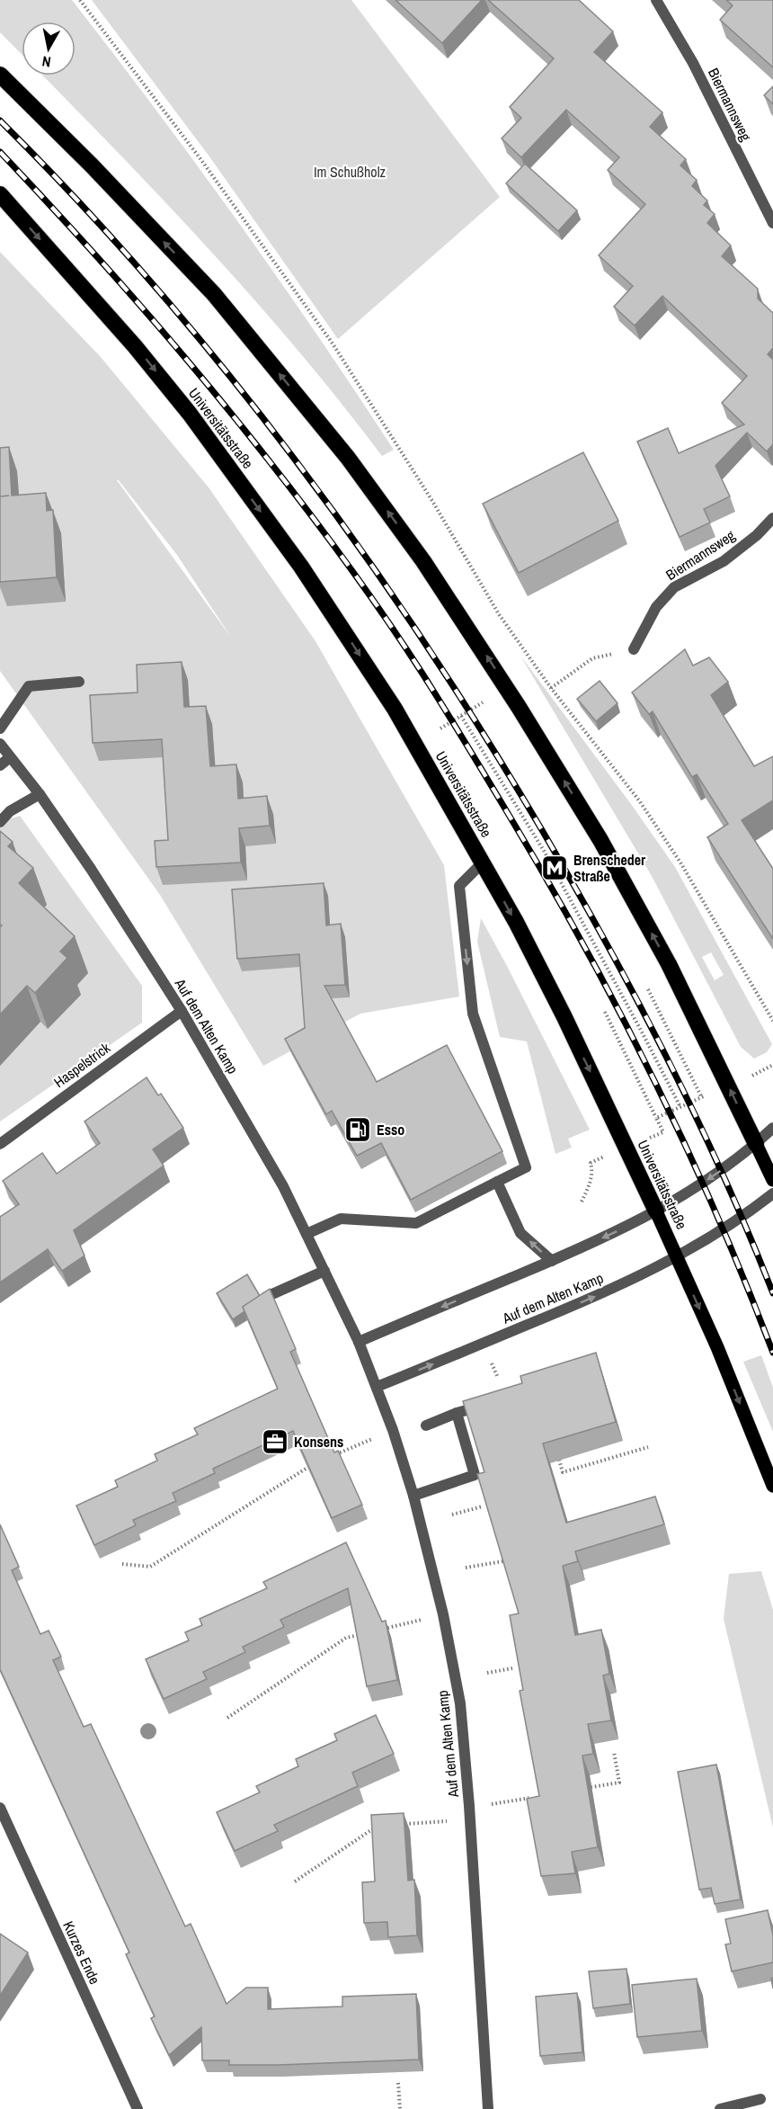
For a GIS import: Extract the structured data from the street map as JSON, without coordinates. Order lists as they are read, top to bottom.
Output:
{
  "streets": {
    "highway": ["Universitätsstraße"],
    "street": [
      "Biermannsweg",
      "Auf dem Alten Kamp",
      "Haspelstrick",
      "Kurzes Ende"
    ]
  },
  "crossings": [
    ["Universitätsstraße", "Auf dem Alten Kamp"],
    ["Auf dem Alten Kamp", "Haspelstrick"]
  ],
  "parks": ["Im Schußholz"],
  "places": {
    "metro station": ["Brenscheder Straße"],
    "fuel station": ["Esso"],
    "office": ["Konsens"]
  },
  "north": "bottom"
}
